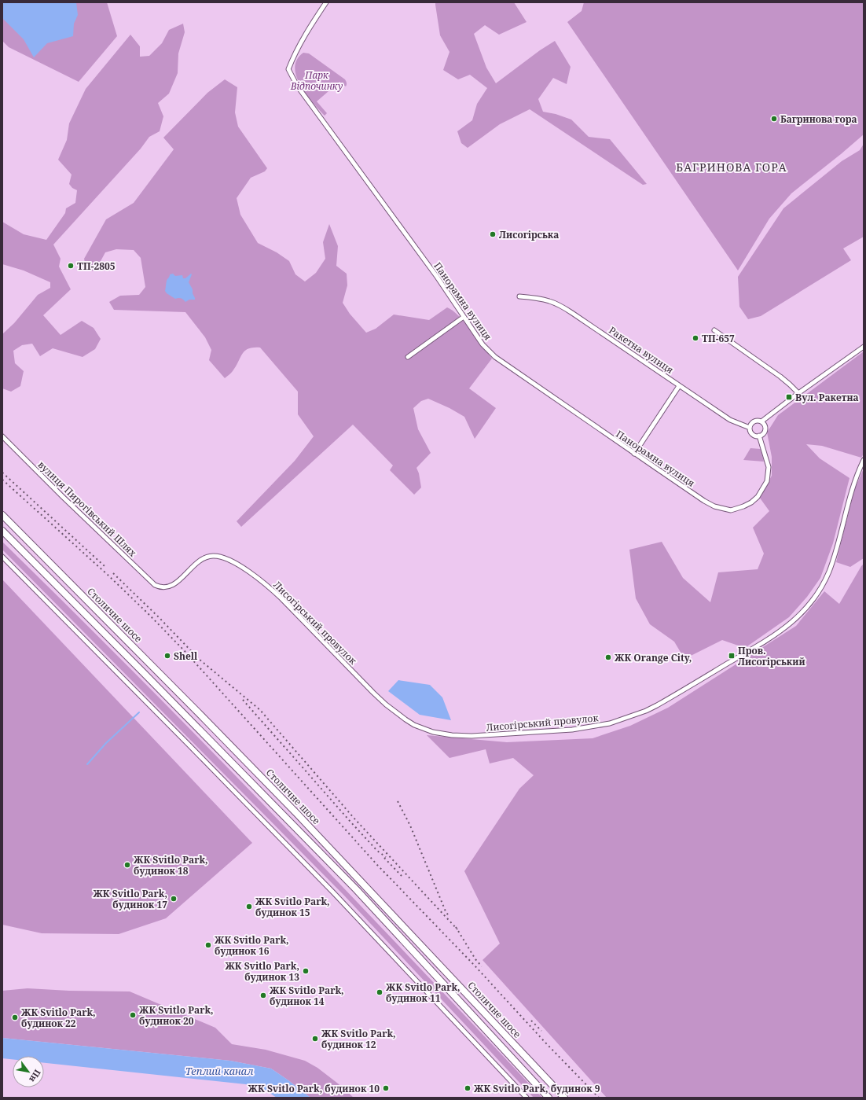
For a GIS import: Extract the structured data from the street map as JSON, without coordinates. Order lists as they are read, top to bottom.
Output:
{
  "streets": {
    "highway": ["Столичне шосе"],
    "street": [
      "Панорамна вулиця",
      "Ракетна вулиця",
      "вулиця Пирогівський Шлях",
      "Лисогірський провулок"
    ]
  },
  "crossings": [
    ["Панорамна вулиця", "Ракетна вулиця"],
    ["вулиця Пирогівський Шлях", "Лисогірський провулок"]
  ],
  "districts": ["БАГРИНОВА ГОРА"],
  "water": ["Теплий канал"],
  "parks": ["Парк Відпочинку"],
  "places": {
    "other": [
      "Багринова гора",
      "Лисогірська",
      "ТП-2805",
      "ТП-657",
      "Shell",
      "ЖК Orange City,",
      "ЖК Svitlo Park, будинок 18",
      "ЖК Svitlo Park, будинок 17",
      "ЖК Svitlo Park, будинок 15",
      "ЖК Svitlo Park, будинок 16",
      "ЖК Svitlo Park, будинок 13",
      "ЖК Svitlo Park, будинок 11",
      "ЖК Svitlo Park, будинок 14",
      "ЖК Svitlo Park, будинок 20",
      "ЖК Svitlo Park, будинок 22",
      "ЖК Svitlo Park, будинок 12",
      "ЖК Svitlo Park, будинок 10",
      "ЖК Svitlo Park, будинок 9"
    ],
    "transit": ["Вул. Ракетна", "Пров. Лисогірський"]
  },
  "north": "bottom right"
}
